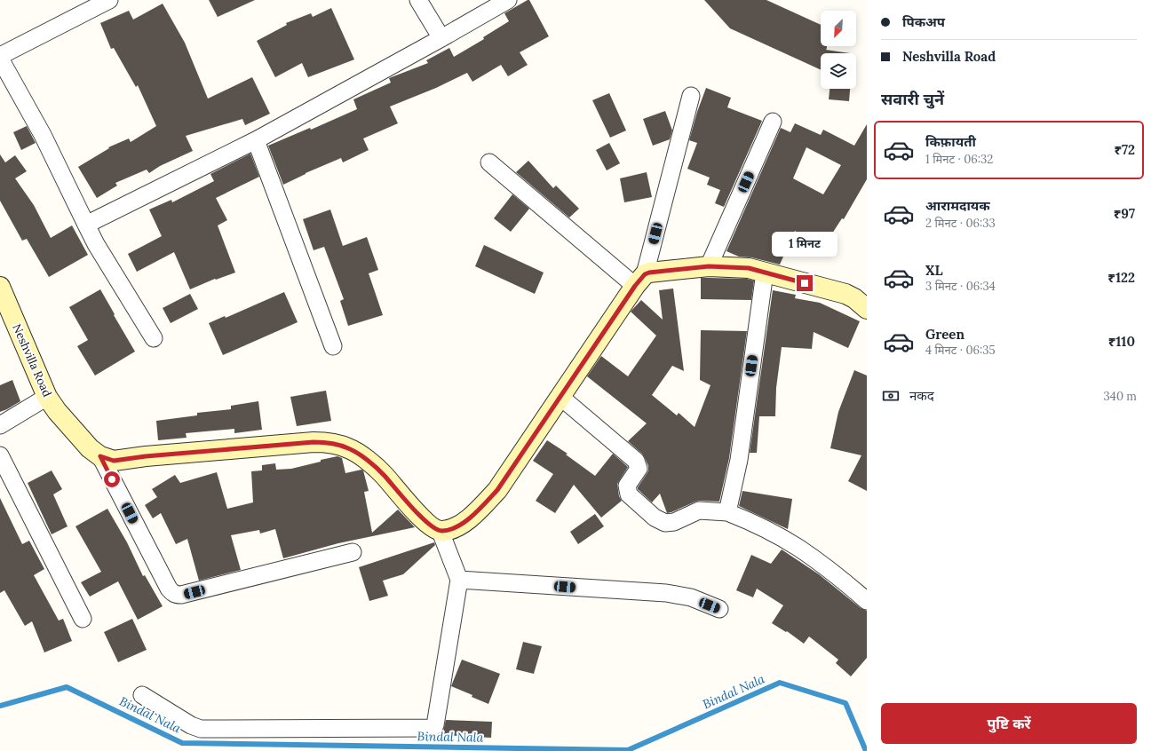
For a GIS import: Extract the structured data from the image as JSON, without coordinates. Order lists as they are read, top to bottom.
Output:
{
  "streets": {
    "street": ["Neshvilla Road"]
  },
  "water": ["Bindal Nala"],
  "north": "bottom left",
  "page": {
    "banner": ["पिकअप", "Neshvilla Road"],
    "heading": "सवारी चुनें",
    "list": [
      {
        "name": "किफ़ायती",
        "note": "1 मिनट · 06:32",
        "value": "₹72"
      },
      {
        "name": "आरामदायक",
        "note": "2 मिनट · 06:33",
        "value": "₹97"
      },
      {
        "name": "XL",
        "note": "3 मिनट · 06:34",
        "value": "₹122"
      },
      {
        "name": "Green",
        "note": "4 मिनट · 06:35",
        "value": "₹110"
      }
    ],
    "bubble": "1 मिनट",
    "pay": ["नकद", "340 m"],
    "buttons": "पुष्टि करें"
  }
}
